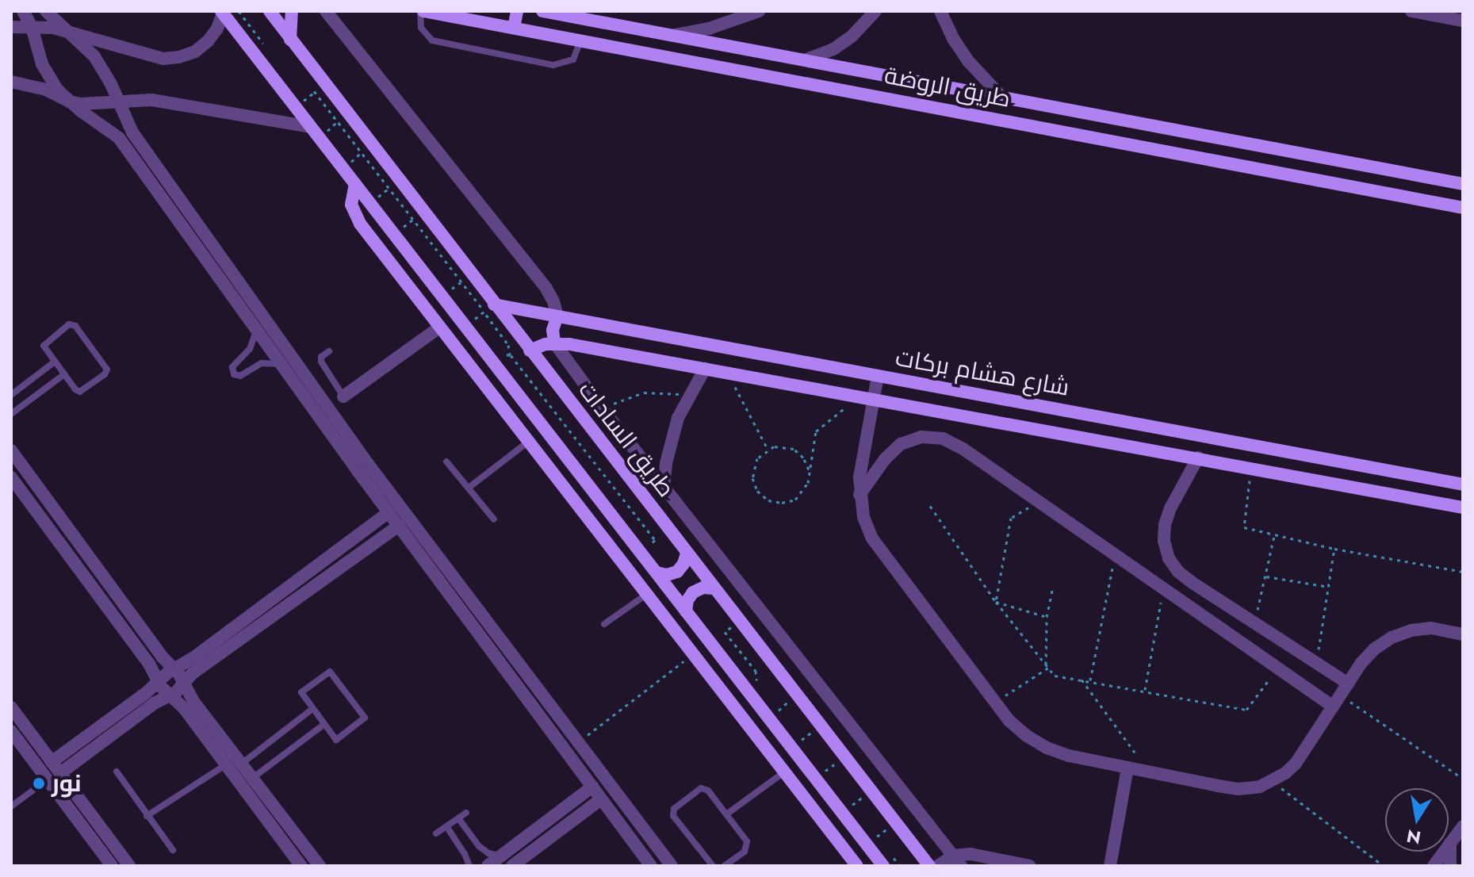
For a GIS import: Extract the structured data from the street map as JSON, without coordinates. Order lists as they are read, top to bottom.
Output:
{
  "streets": {
    "street": ["طريق الروضة", "شارع هشام بركات", "طريق السادات"]
  },
  "crossings": [
    ["شارع هشام بركات", "طريق السادات"]
  ],
  "places": ["نور"],
  "north": "bottom"
}
